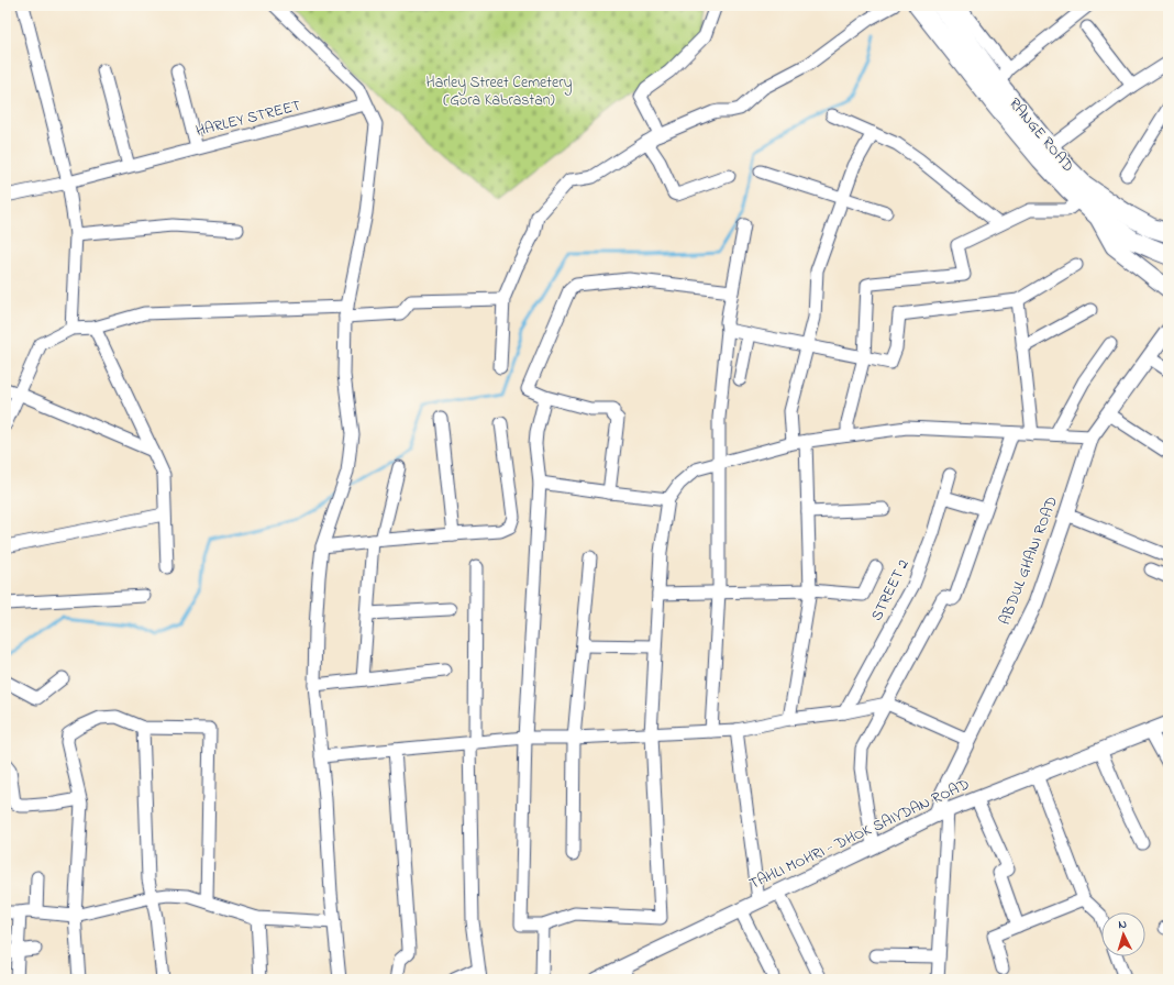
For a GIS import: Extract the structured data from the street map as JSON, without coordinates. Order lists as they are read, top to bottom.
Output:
{
  "streets": {
    "main road": ["RANGE ROAD"],
    "street": [
      "HARLEY STREET",
      "ABDUL GHANI ROAD",
      "STREET 2",
      "TAHLI MOHRI - DHOK SAIYDAN ROAD"
    ]
  },
  "crossings": [
    ["ABDUL GHANI ROAD", "TAHLI MOHRI - DHOK SAIYDAN ROAD"]
  ],
  "parks": ["Harley Street Cemetery (Gora Kabrastan)"],
  "north": "top"
}
